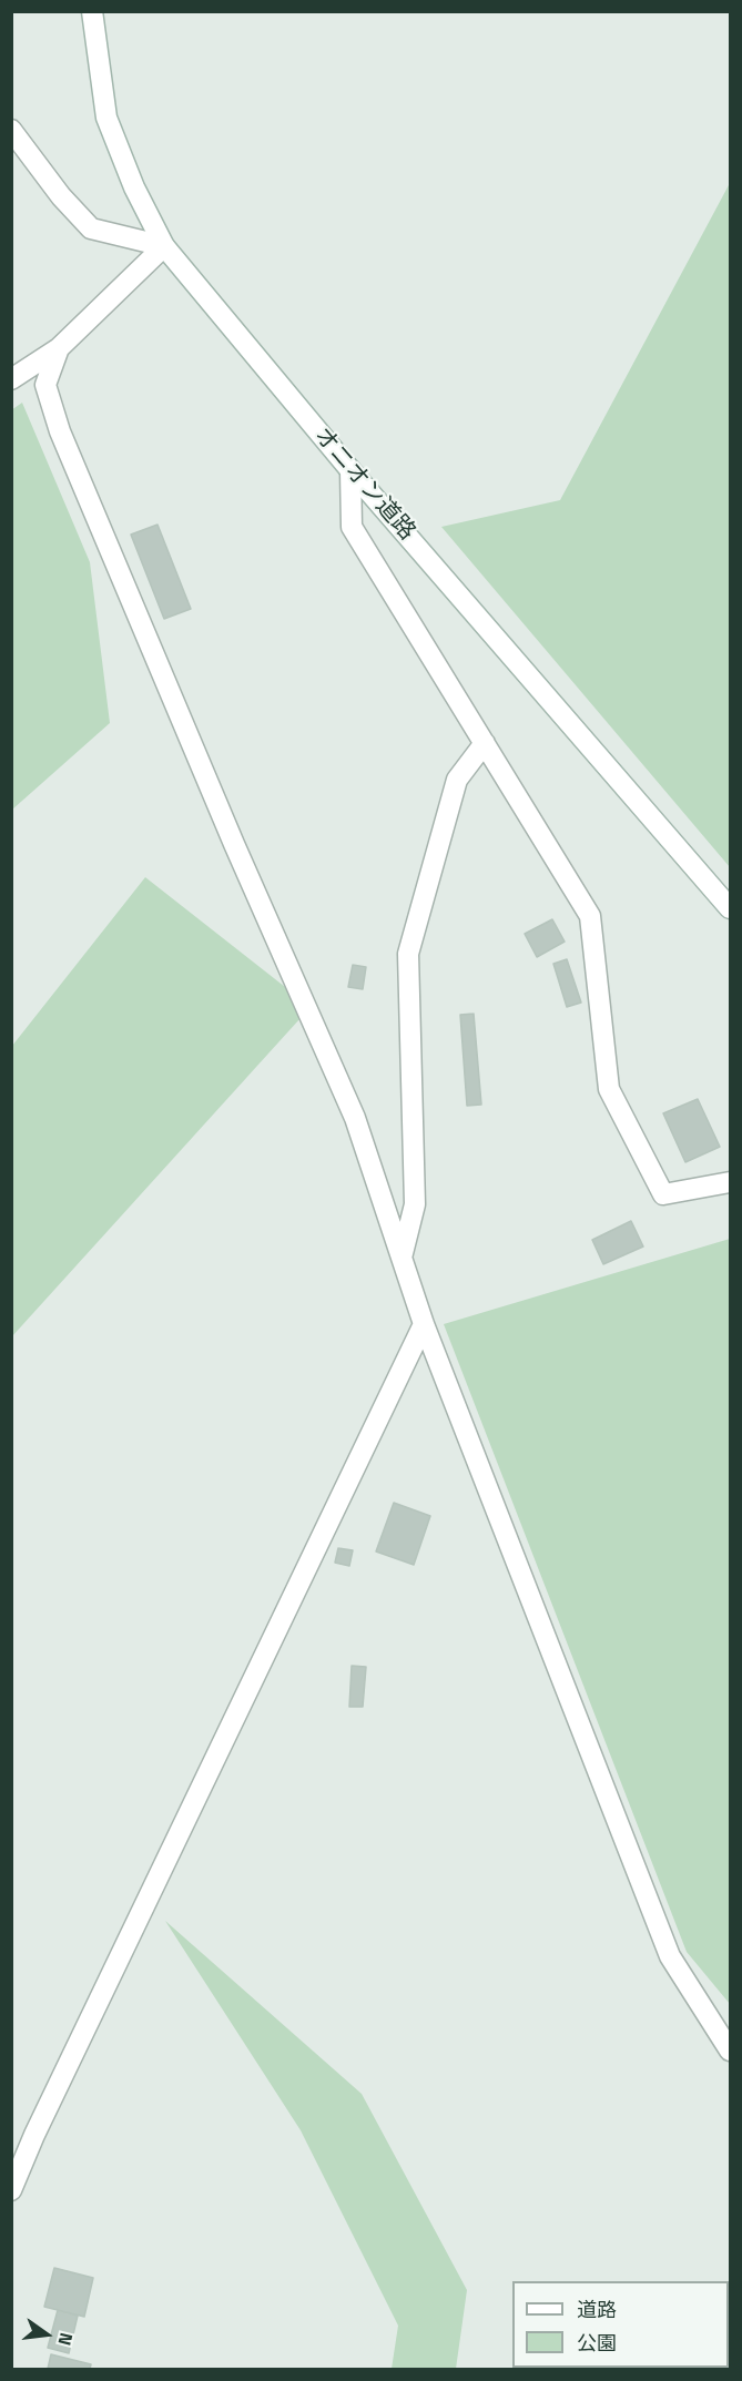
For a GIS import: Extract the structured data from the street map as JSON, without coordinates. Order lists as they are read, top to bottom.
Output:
{
  "streets": {
    "street": ["オニオン道路"]
  },
  "legend": ["道路", "公園"],
  "north": "right"
}
